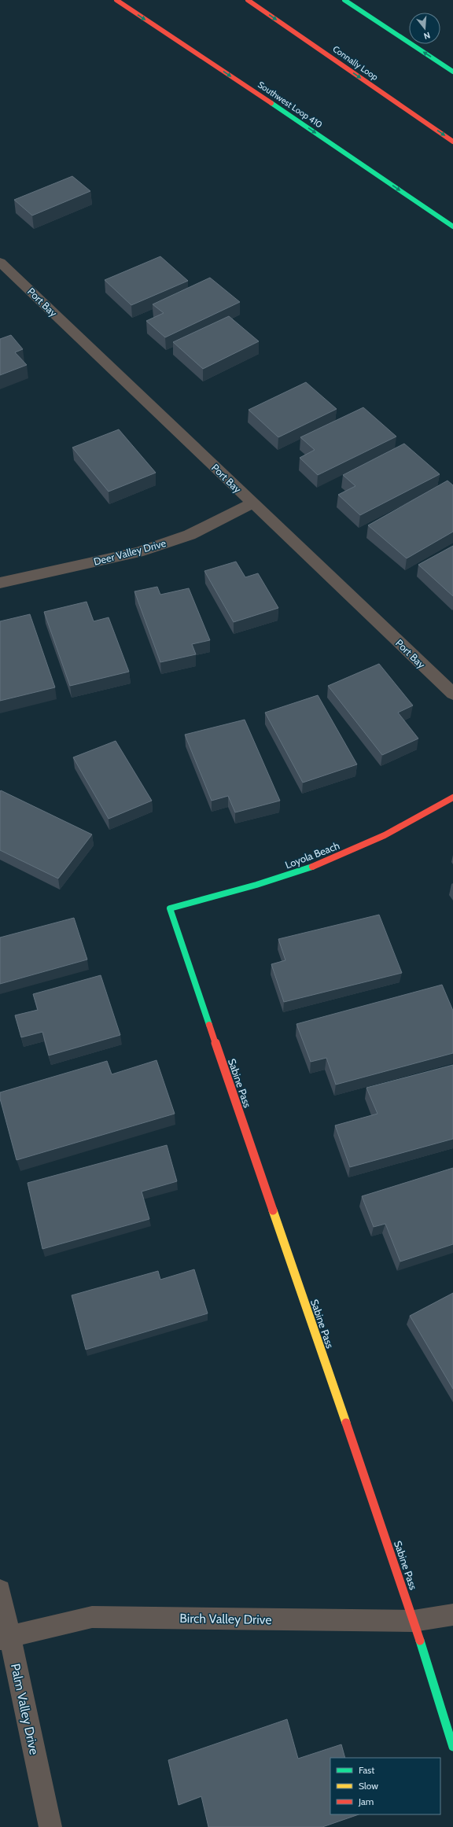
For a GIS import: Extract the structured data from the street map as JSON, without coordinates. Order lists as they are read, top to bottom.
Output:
{
  "streets": {
    "main road": [
      "Connally Loop",
      "Southwest Loop 410",
      "Loyola Beach",
      "Sabine Pass"
    ],
    "street": [
      "Port Bay",
      "Deer Valley Drive",
      "Birch Valley Drive",
      "Palm Valley Drive"
    ]
  },
  "crossings": [
    ["Port Bay", "Deer Valley Drive"],
    ["Loyola Beach", "Sabine Pass"],
    ["Sabine Pass", "Birch Valley Drive"],
    ["Birch Valley Drive", "Palm Valley Drive"]
  ],
  "one_way": ["Southwest Loop 410"],
  "legend": ["Fast", "Slow", "Jam"],
  "north": "bottom"
}
